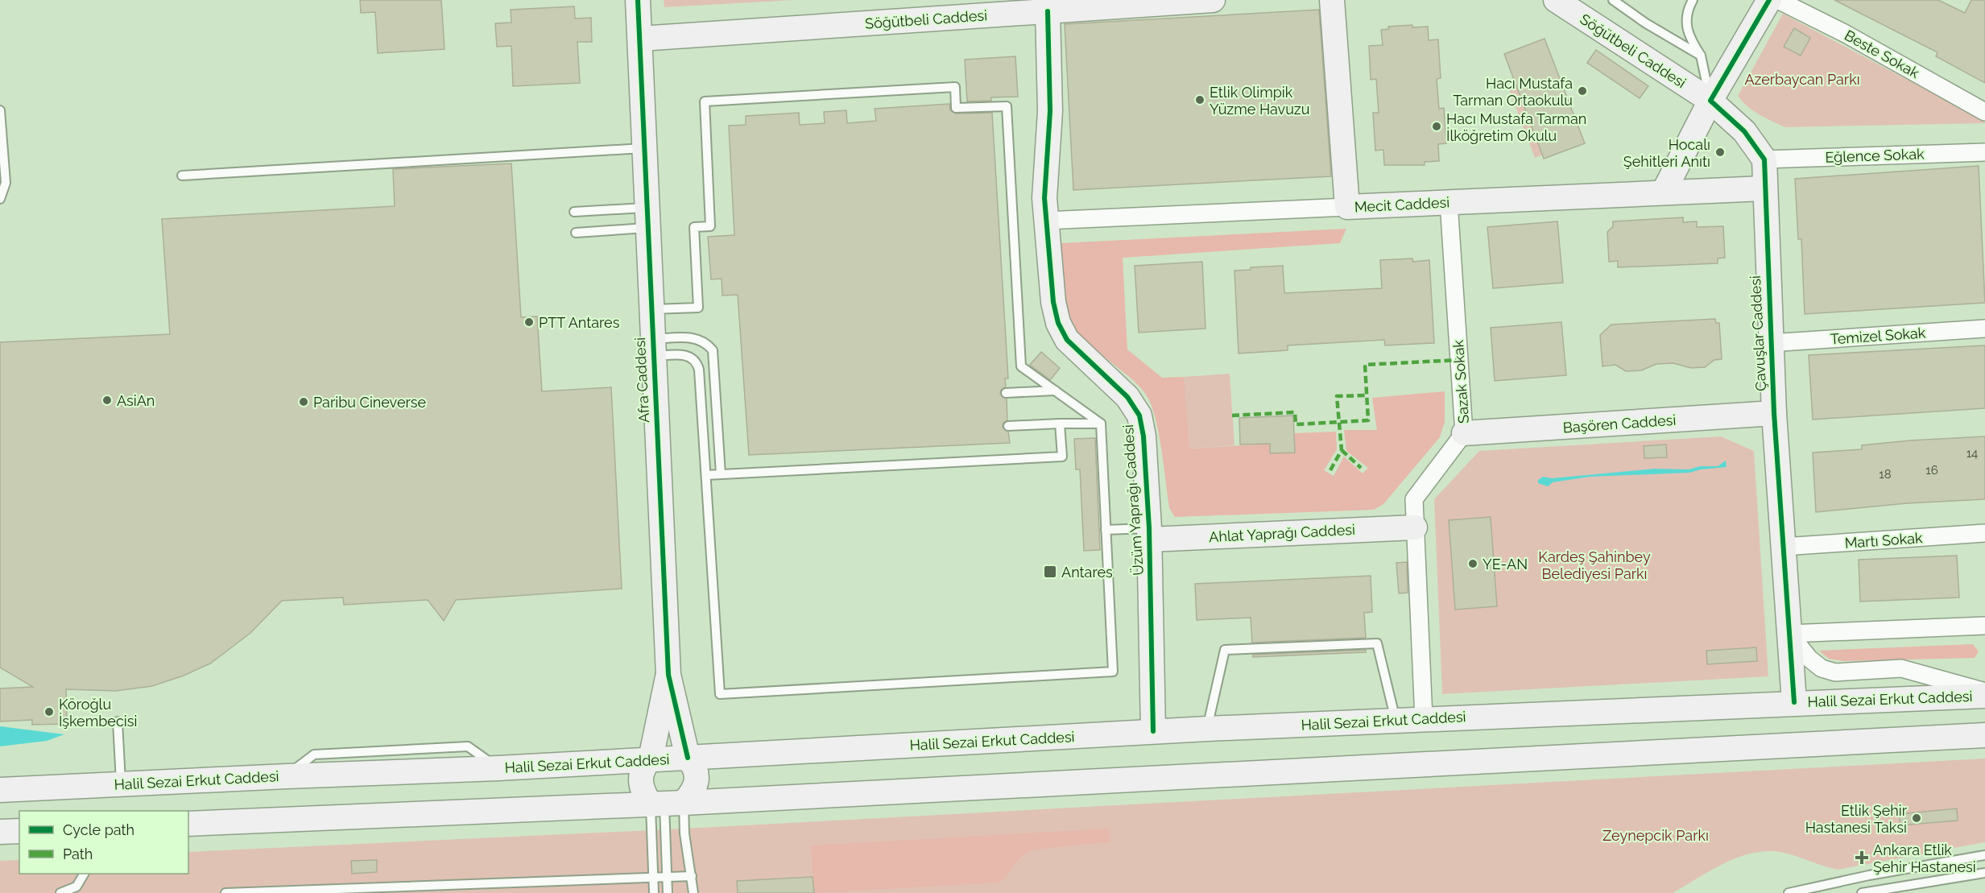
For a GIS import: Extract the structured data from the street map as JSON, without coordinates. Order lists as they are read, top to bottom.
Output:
{
  "streets": {
    "street": [
      "Söğütbeli Caddesi",
      "Beste Sokak",
      "Eğlence Sokak",
      "Mecit Caddesi",
      "Çavuşlar Caddesi",
      "Temizel Sokak",
      "Afra Caddesi",
      "Sazak Sokak",
      "Başören Caddesi",
      "Üzüm Yaprağı Caddesi",
      "Ahlat Yaprağı Caddesi",
      "Martı Sokak",
      "Halil Sezai Erkut Caddesi"
    ]
  },
  "crossings": [
    ["Söğütbeli Caddesi", "Afra Caddesi"],
    ["Söğütbeli Caddesi", "Üzüm Yaprağı Caddesi"],
    ["Eğlence Sokak", "Çavuşlar Caddesi"],
    ["Mecit Caddesi", "Çavuşlar Caddesi"],
    ["Mecit Caddesi", "Sazak Sokak"],
    ["Çavuşlar Caddesi", "Temizel Sokak"],
    ["Çavuşlar Caddesi", "Başören Caddesi"],
    ["Çavuşlar Caddesi", "Martı Sokak"],
    ["Çavuşlar Caddesi", "Halil Sezai Erkut Caddesi"],
    ["Afra Caddesi", "Halil Sezai Erkut Caddesi"],
    ["Sazak Sokak", "Başören Caddesi"],
    ["Sazak Sokak", "Ahlat Yaprağı Caddesi"],
    ["Sazak Sokak", "Halil Sezai Erkut Caddesi"],
    ["Üzüm Yaprağı Caddesi", "Ahlat Yaprağı Caddesi"],
    ["Üzüm Yaprağı Caddesi", "Halil Sezai Erkut Caddesi"]
  ],
  "parks": ["Azerbaycan Parkı", "Kardeş Şahinbey Belediyesi Parkı", "Zeynepcik Parkı"],
  "places": {
    "other": [
      "Hacı Mustafa Tarman Ortaokulu",
      "Etlik Olimpik Yüzme Havuzu",
      "Hacı Mustafa Tarman İlköğretim Okulu",
      "Hocalı Şehitleri Anıtı",
      "PTT Antares",
      "AsiAn",
      "Paribu Cineverse",
      "YE-AN",
      "Köroğlu İşkembecisi",
      "Etlik Şehir Hastanesi Taksi"
    ],
    "transit": ["Antares"],
    "health": ["Ankara Etlik Şehir Hastanesi"]
  },
  "house_numbers": ["14", "16", "18"],
  "legend": ["Cycle path", "Path"]
}
